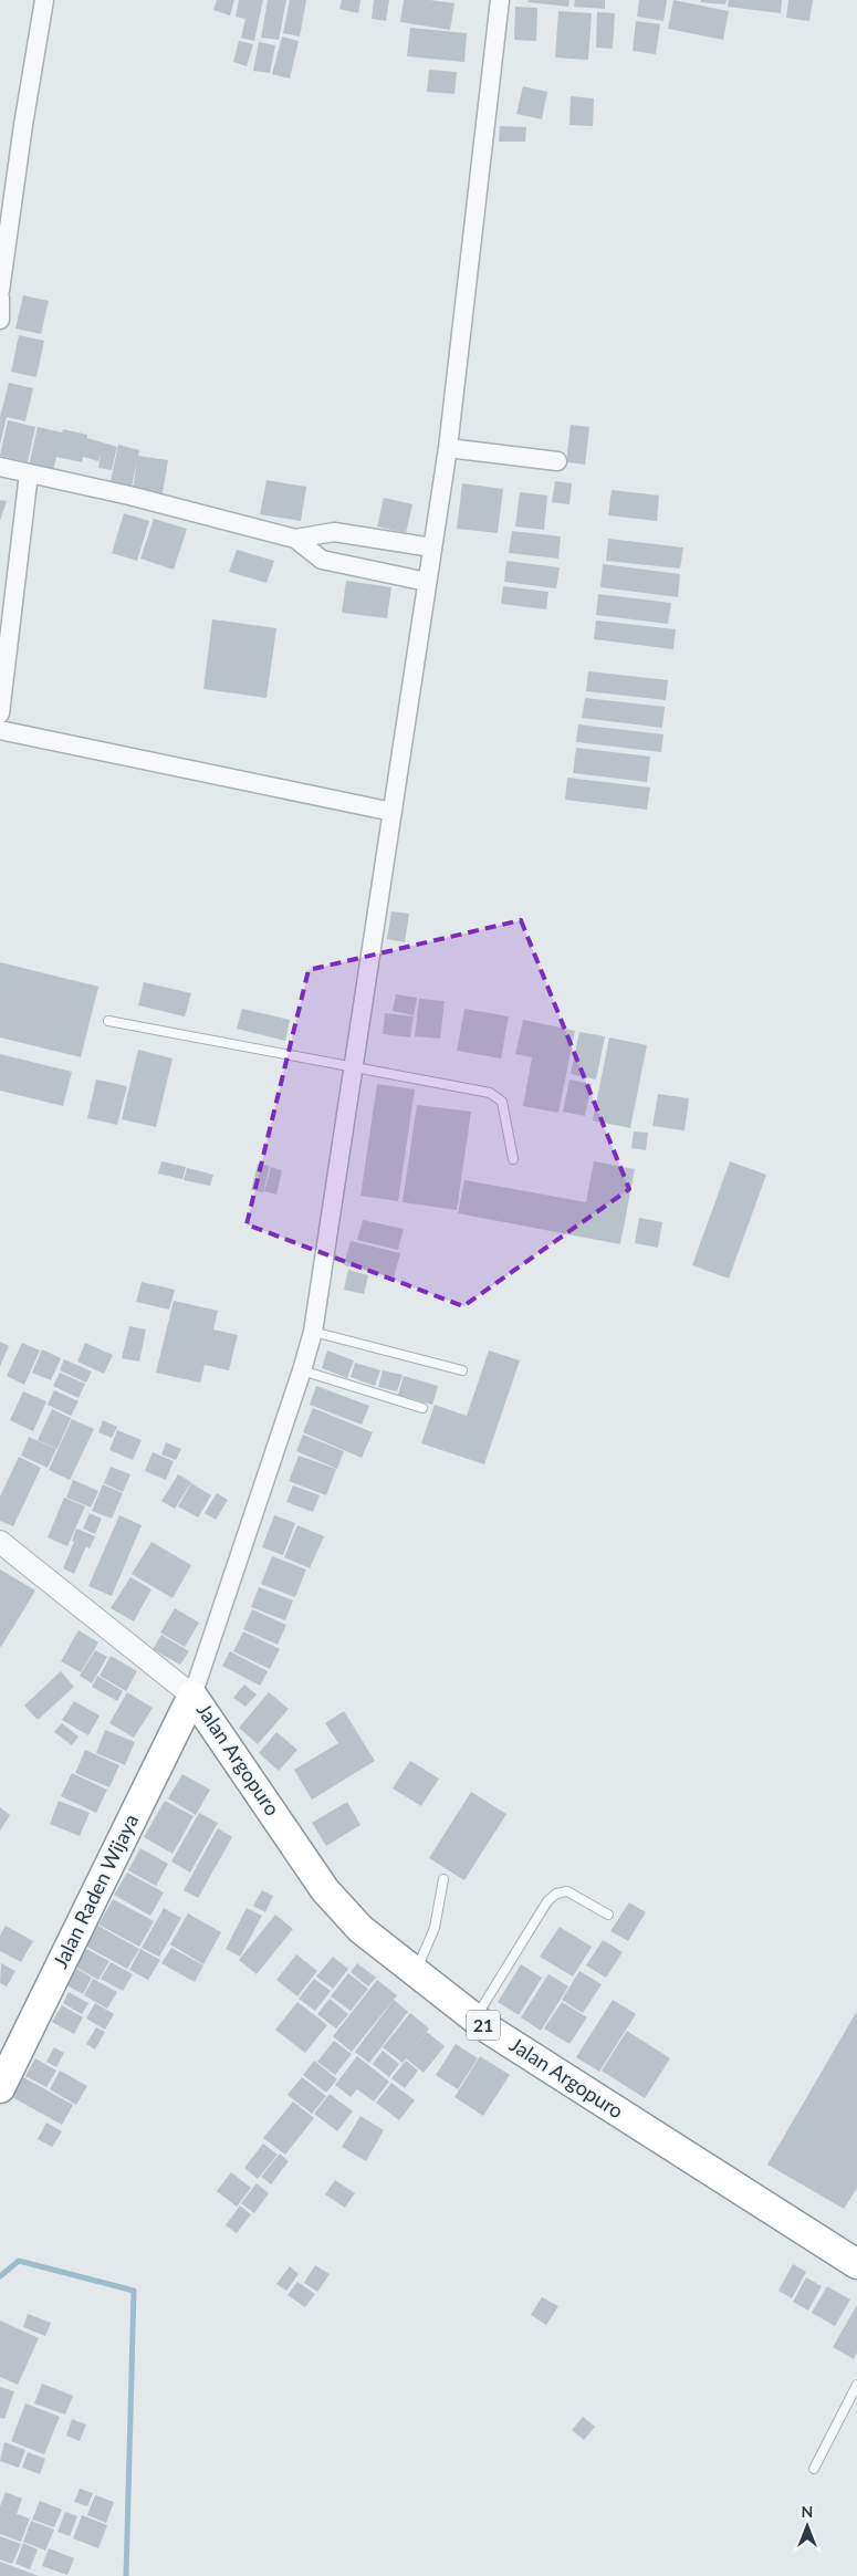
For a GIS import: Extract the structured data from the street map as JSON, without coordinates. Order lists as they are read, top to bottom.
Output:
{
  "streets": {
    "highway": ["Jalan Argopuro", "Jalan Raden Wijaya", "21"]
  },
  "crossings": [
    ["Jalan Argopuro", "Jalan Raden Wijaya"]
  ],
  "north": "top"
}
